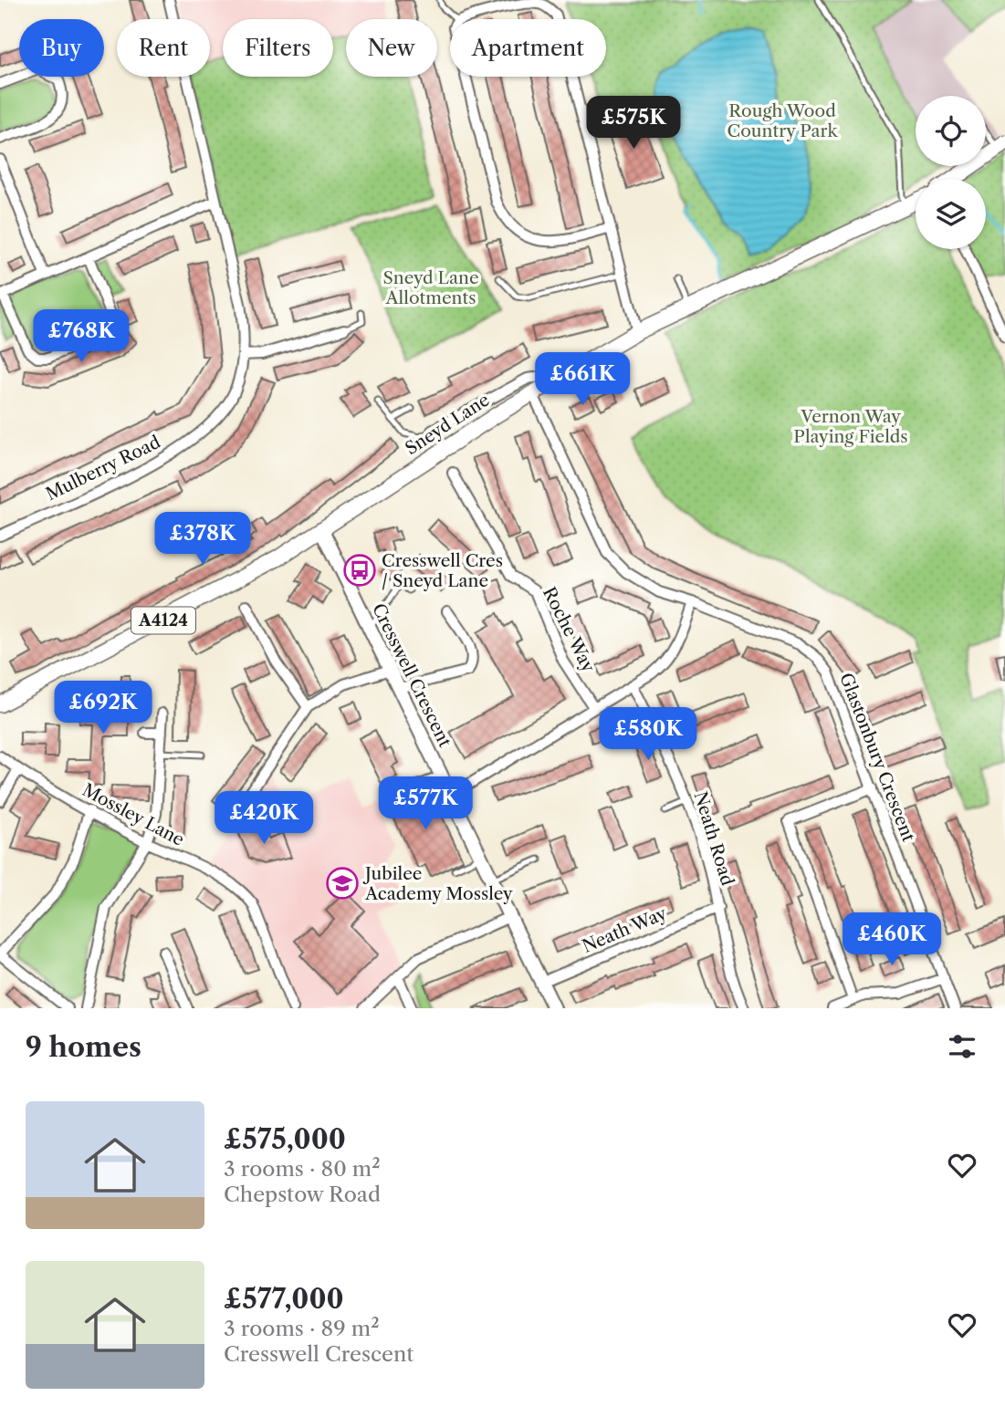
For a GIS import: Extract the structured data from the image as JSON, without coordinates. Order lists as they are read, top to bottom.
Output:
{
  "streets": {
    "main road": ["Sneyd Lane", "A4124"],
    "street": [
      "Mulberry Road",
      "Roche Way",
      "Cresswell Crescent",
      "Glastonbury Crescent",
      "Mossley Lane",
      "Neath Road",
      "Neath Way"
    ]
  },
  "crossings": [
    ["Sneyd Lane", "Cresswell Crescent"],
    ["Sneyd Lane", "Glastonbury Crescent"],
    ["Cresswell Crescent", "Neath Way"],
    ["Neath Road", "Neath Way"]
  ],
  "parks": ["Rough Wood Country Park", "Sneyd Lane Allotments", "Vernon Way Playing Fields"],
  "places": {
    "bus stop": ["Cresswell Cres / Sneyd Lane"],
    "school or university": ["Jubilee Academy Mossley"]
  },
  "page": {
    "chip": [
      "Buy",
      "Rent",
      "Filters",
      "New",
      "Apartment"
    ],
    "price": [
      "£575K",
      "£768K",
      "£661K",
      "£378K",
      "£692K",
      "£580K",
      "£577K",
      "£420K",
      "£460K"
    ],
    "heading": "9 homes",
    "list": [
      {
        "name": "£575,000",
        "note": "3 rooms · 80 m² · Chepstow Road"
      },
      {
        "name": "£577,000",
        "note": "3 rooms · 89 m² · Cresswell Crescent"
      }
    ]
  }
}
